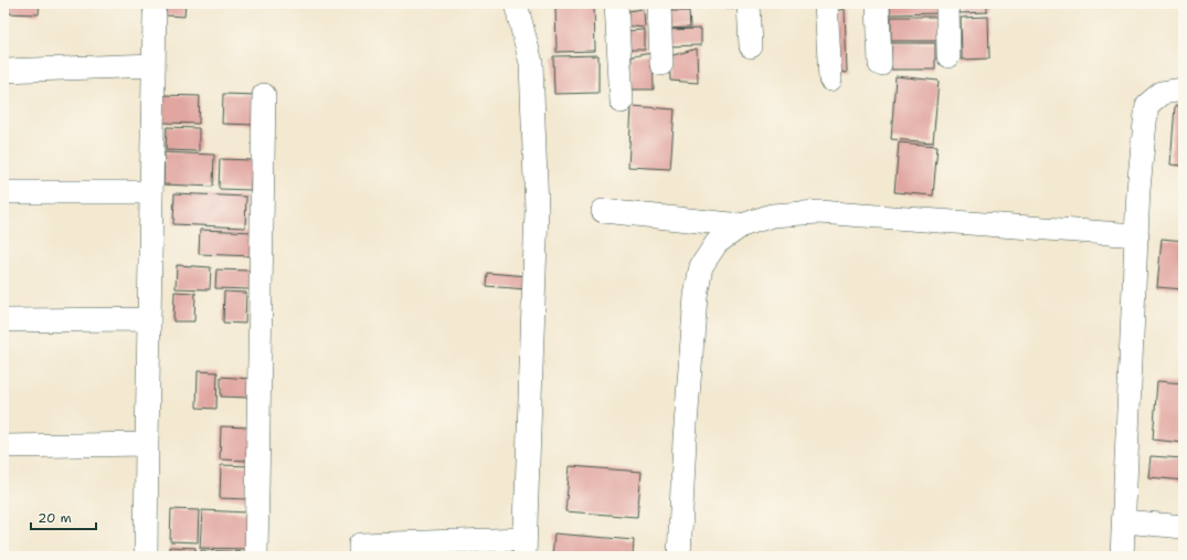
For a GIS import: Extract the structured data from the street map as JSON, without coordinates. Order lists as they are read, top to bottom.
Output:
{
  "scale_bar": "20 m"
}
